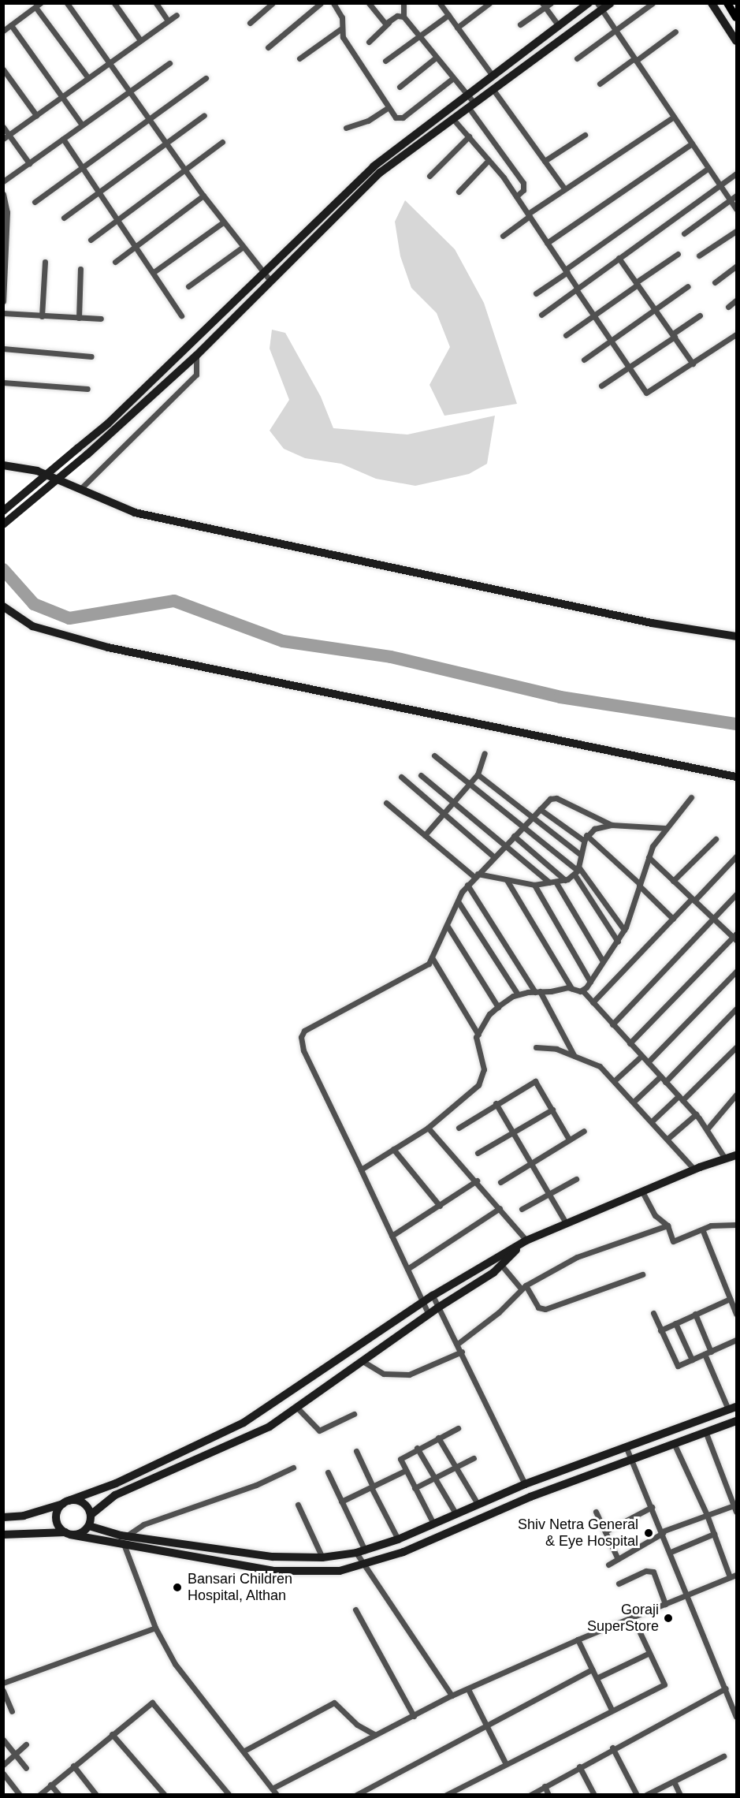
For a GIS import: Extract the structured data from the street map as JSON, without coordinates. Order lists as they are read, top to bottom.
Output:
{
  "places": ["Shiv Netra General & Eye Hospital", "Bansari Children Hospital, Althan", "Goraji SuperStore"]
}
